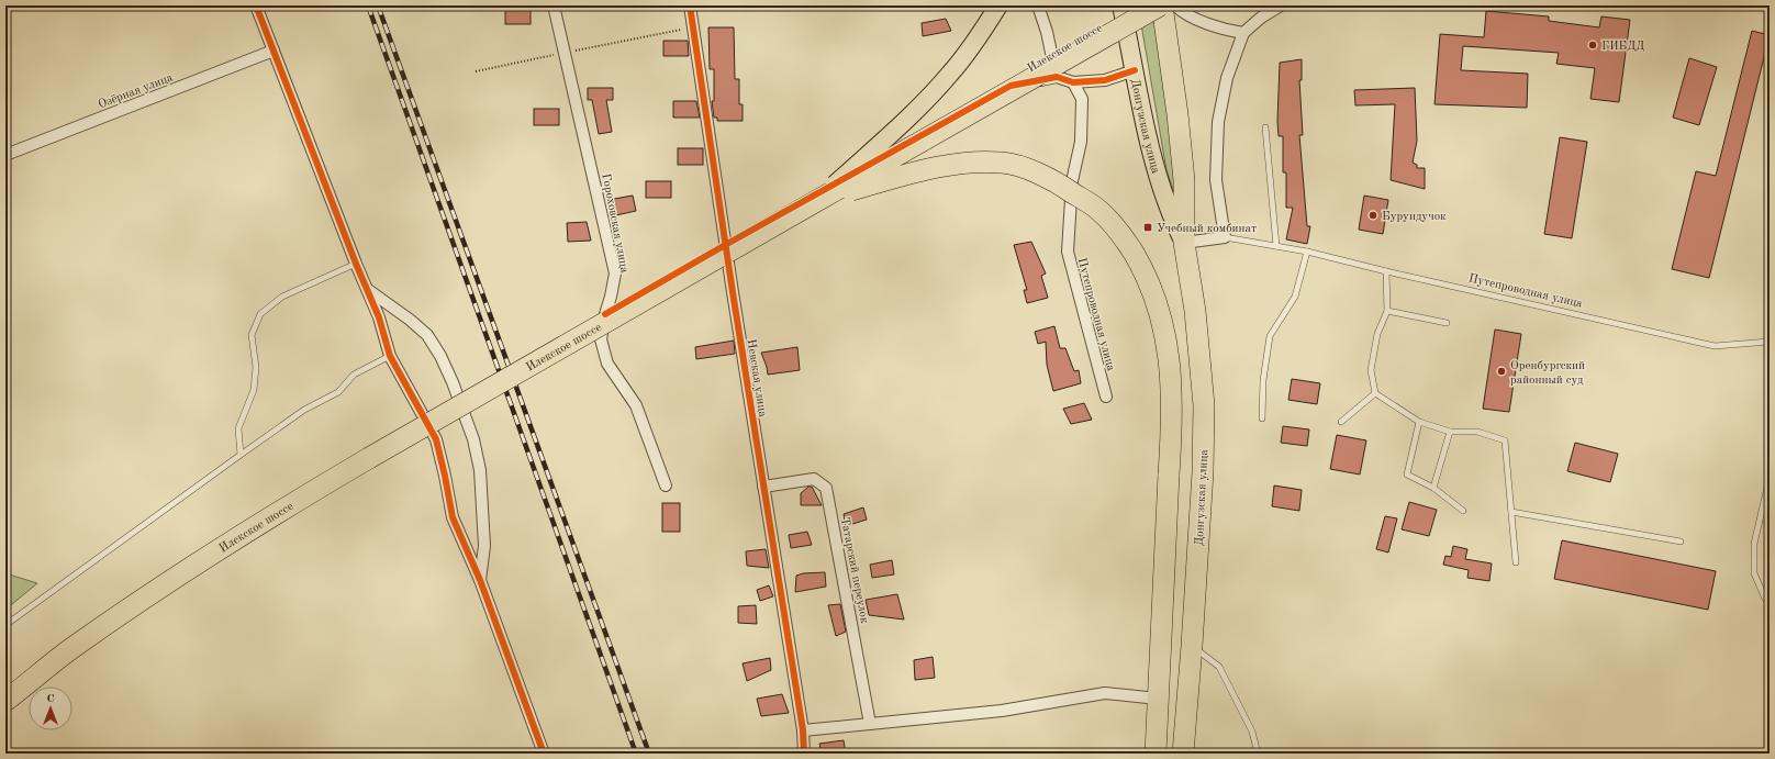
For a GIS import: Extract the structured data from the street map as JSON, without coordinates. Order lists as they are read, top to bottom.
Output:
{
  "streets": {
    "highway": ["Илекское шоссе", "Донгузская улица"],
    "street": [
      "Озёрная улица",
      "Гороховская улица",
      "Путепроводная улица",
      "Невская улица",
      "Татарский переулок"
    ]
  },
  "crossings": [
    ["Илекское шоссе", "Донгузская улица"],
    ["Невская улица", "Татарский переулок"]
  ],
  "places": {
    "other": ["ГИБДД", "Бурундучок", "Оренбургский районный суд"],
    "transit": ["Учебный комбинат"]
  },
  "north": "top"
}
